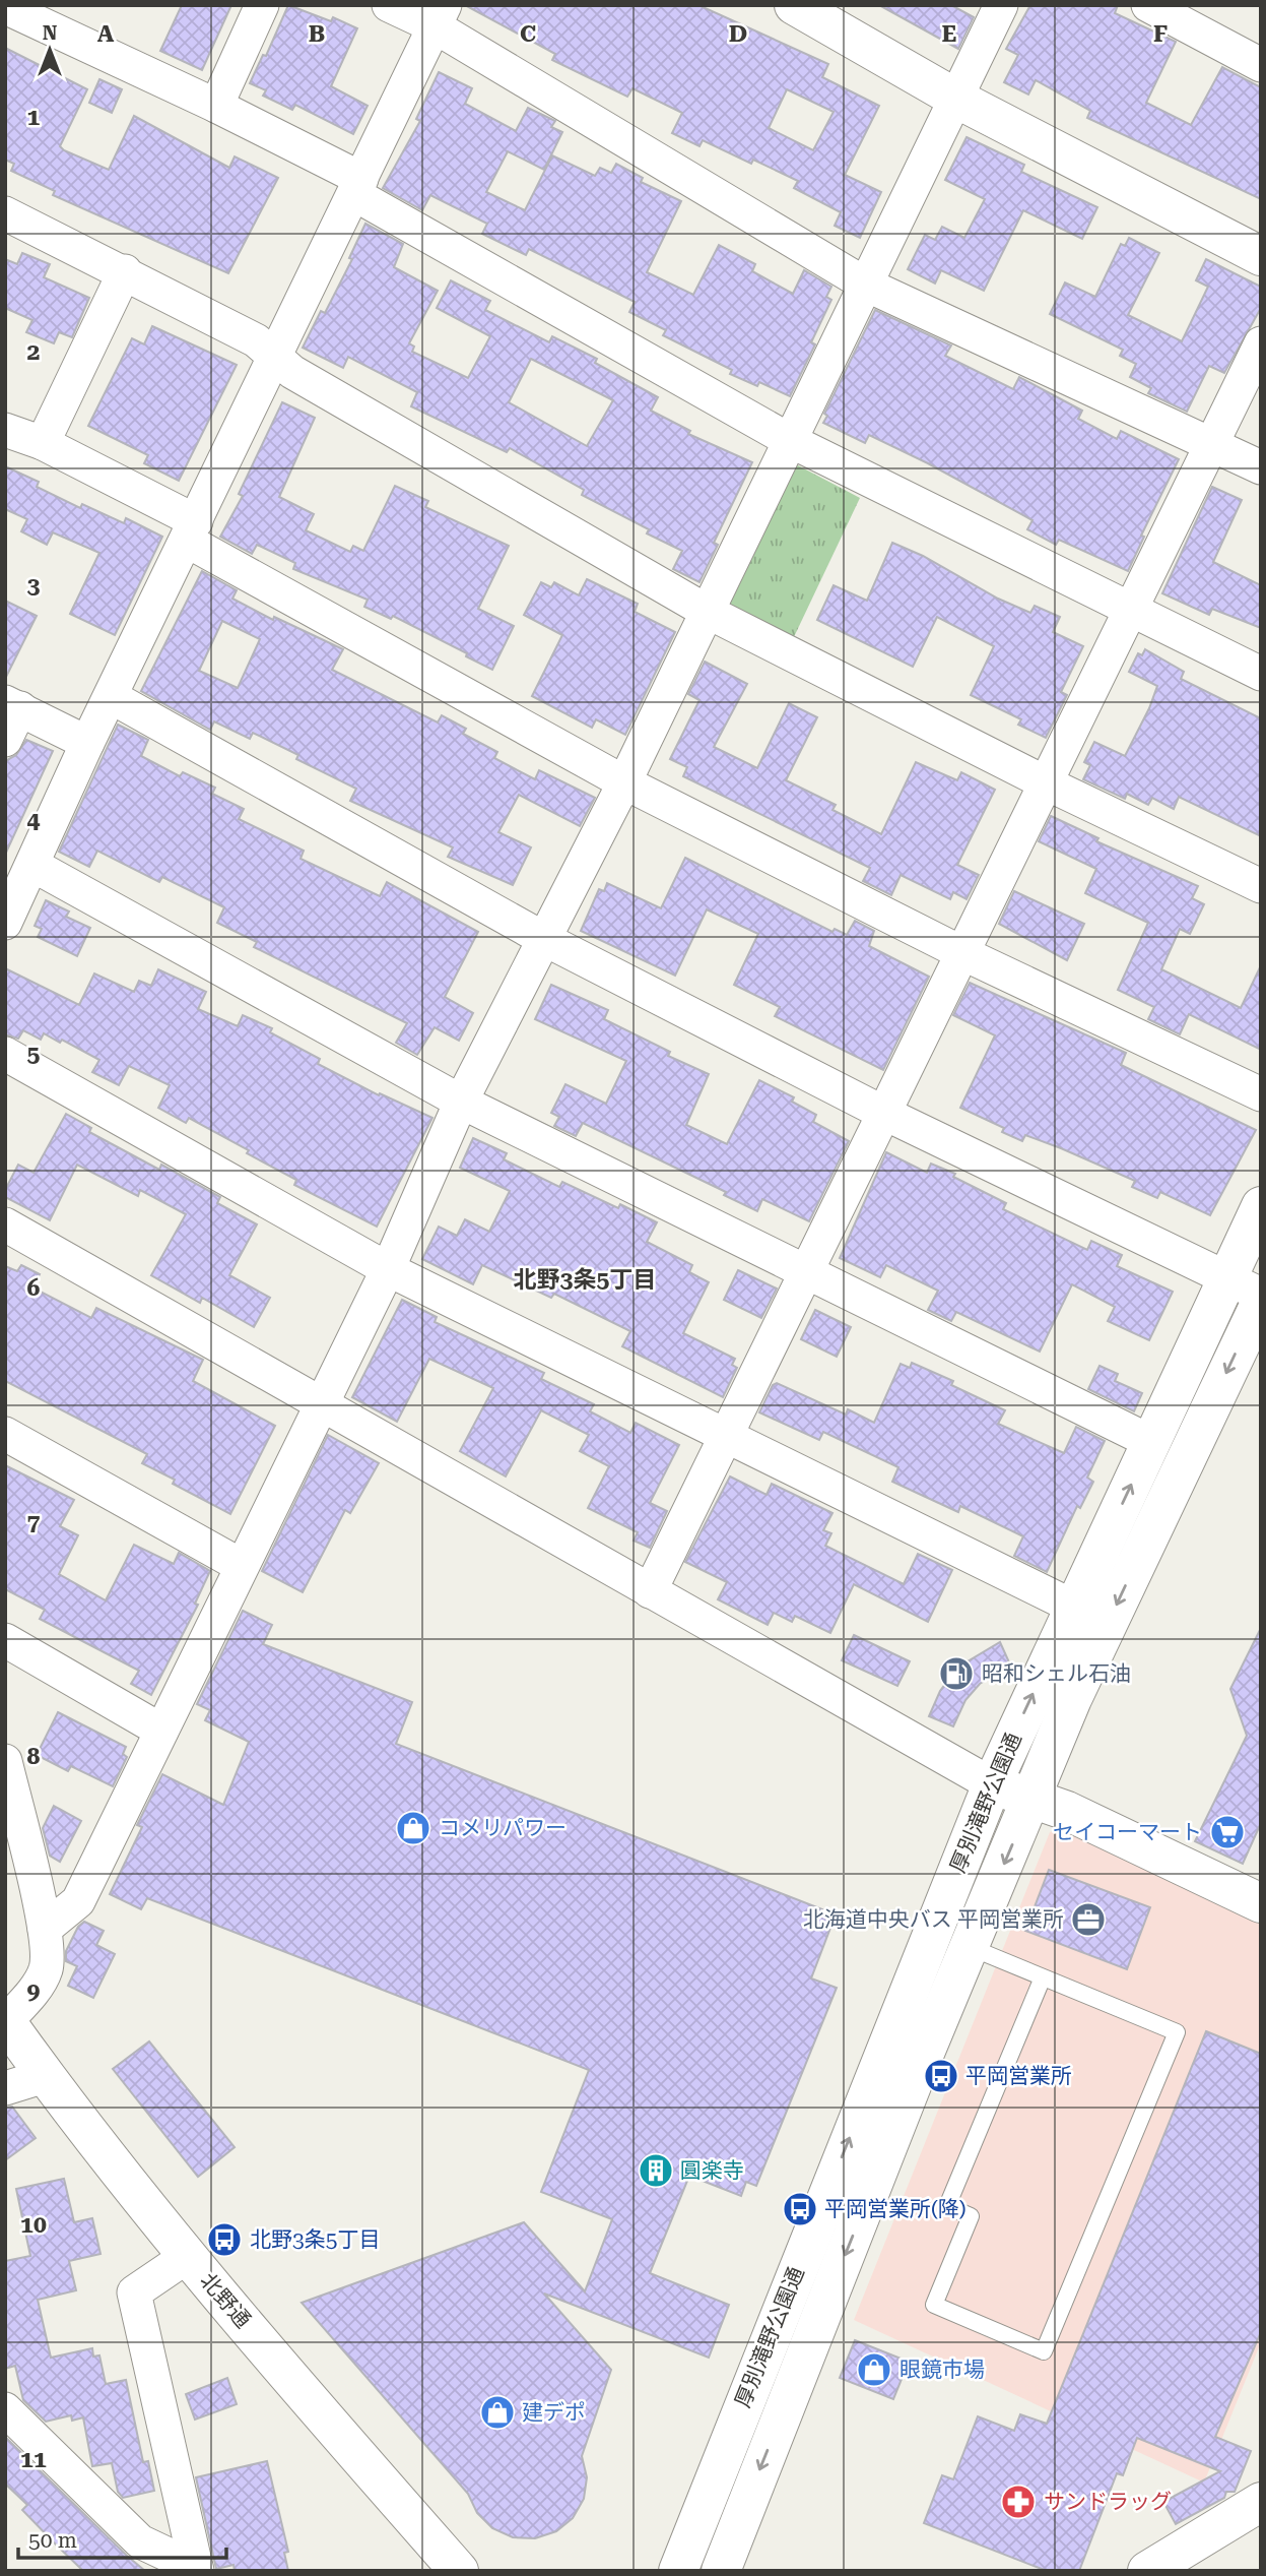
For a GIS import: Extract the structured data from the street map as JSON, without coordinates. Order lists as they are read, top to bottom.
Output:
{
  "streets": {
    "main road": ["厚別滝野公園通", "北野通"]
  },
  "districts": ["北野3条5丁目"],
  "places": {
    "fuel station": ["昭和シェル石油"],
    "shop": ["コメリパワー", "眼鏡市場", "建デポ"],
    "supermarket": ["セイコーマート"],
    "office": ["北海道中央バス 平岡営業所"],
    "bus stop": ["平岡営業所", "平岡営業所(降)", "北野3条5丁目"],
    "building": ["圓楽寺"],
    "pharmacy": ["サンドラッグ"]
  },
  "scale_bar": "50 m",
  "north": "top",
  "grid": {
    "columns": [
      "A",
      "B",
      "C",
      "D",
      "E",
      "F"
    ],
    "rows": [
      "1",
      "2",
      "3",
      "4",
      "5",
      "6",
      "7",
      "8",
      "9",
      "10",
      "11"
    ]
  }
}
